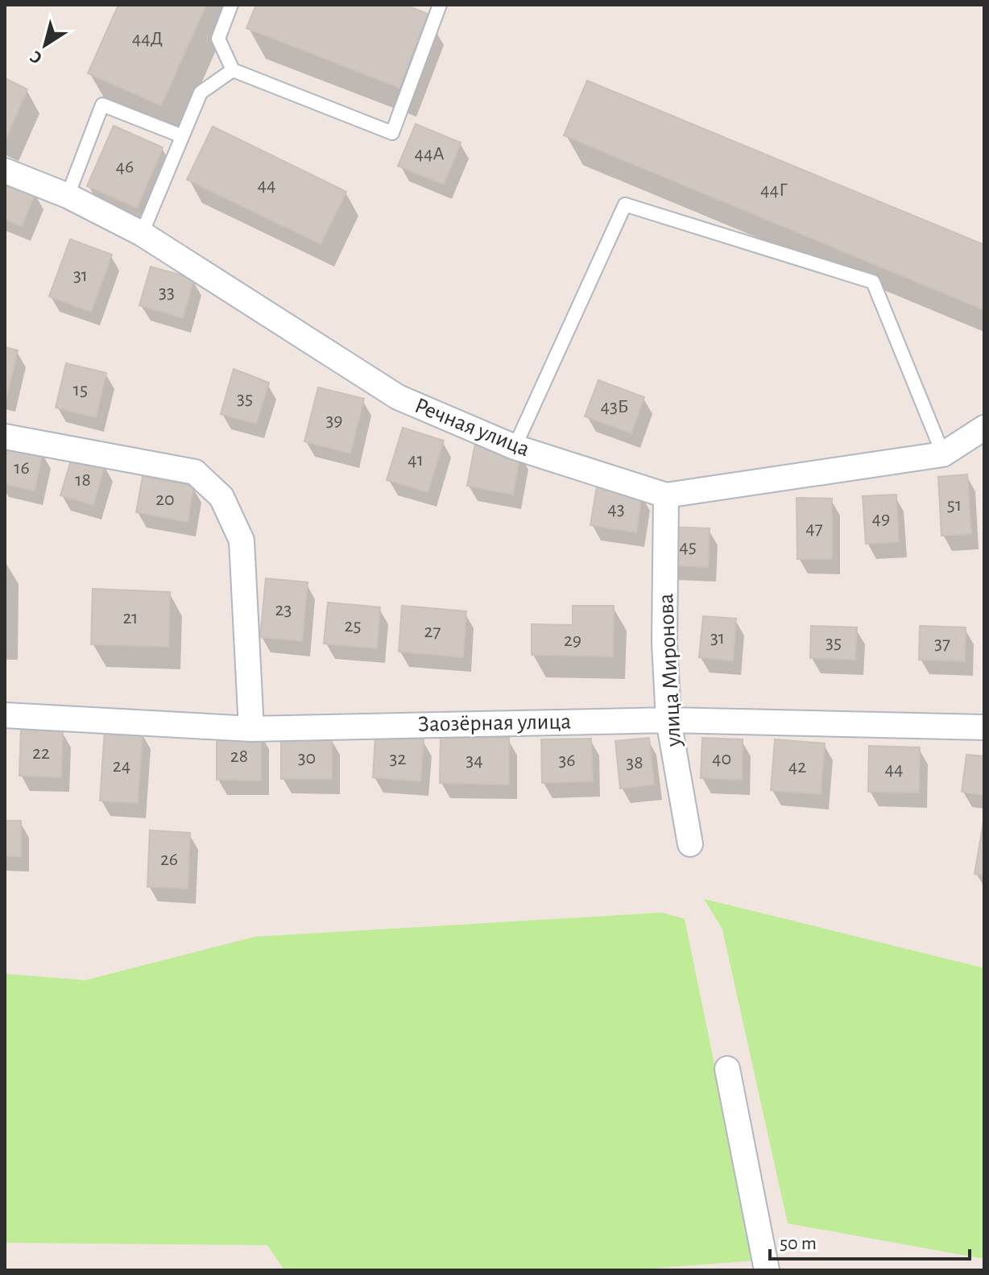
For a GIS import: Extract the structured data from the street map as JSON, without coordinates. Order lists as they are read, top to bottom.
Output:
{
  "streets": {
    "street": ["Речная улица", "улица Миронова", "Заозёрная улица"]
  },
  "crossings": [
    ["Речная улица", "улица Миронова"],
    ["улица Миронова", "Заозёрная улица"]
  ],
  "house_numbers": [
    "44Д",
    "44А",
    "46",
    "44",
    "44Г",
    "31",
    "33",
    "15",
    "35",
    "43Б",
    "39",
    "41",
    "16",
    "18",
    "20",
    "51",
    "43",
    "49",
    "47",
    "45",
    "23",
    "21",
    "25",
    "27",
    "31",
    "29",
    "35",
    "37",
    "22",
    "28",
    "30",
    "32",
    "40",
    "34",
    "36",
    "38",
    "24",
    "42",
    "44",
    "26"
  ],
  "scale_bar": "50 m",
  "north": "bottom left"
}
